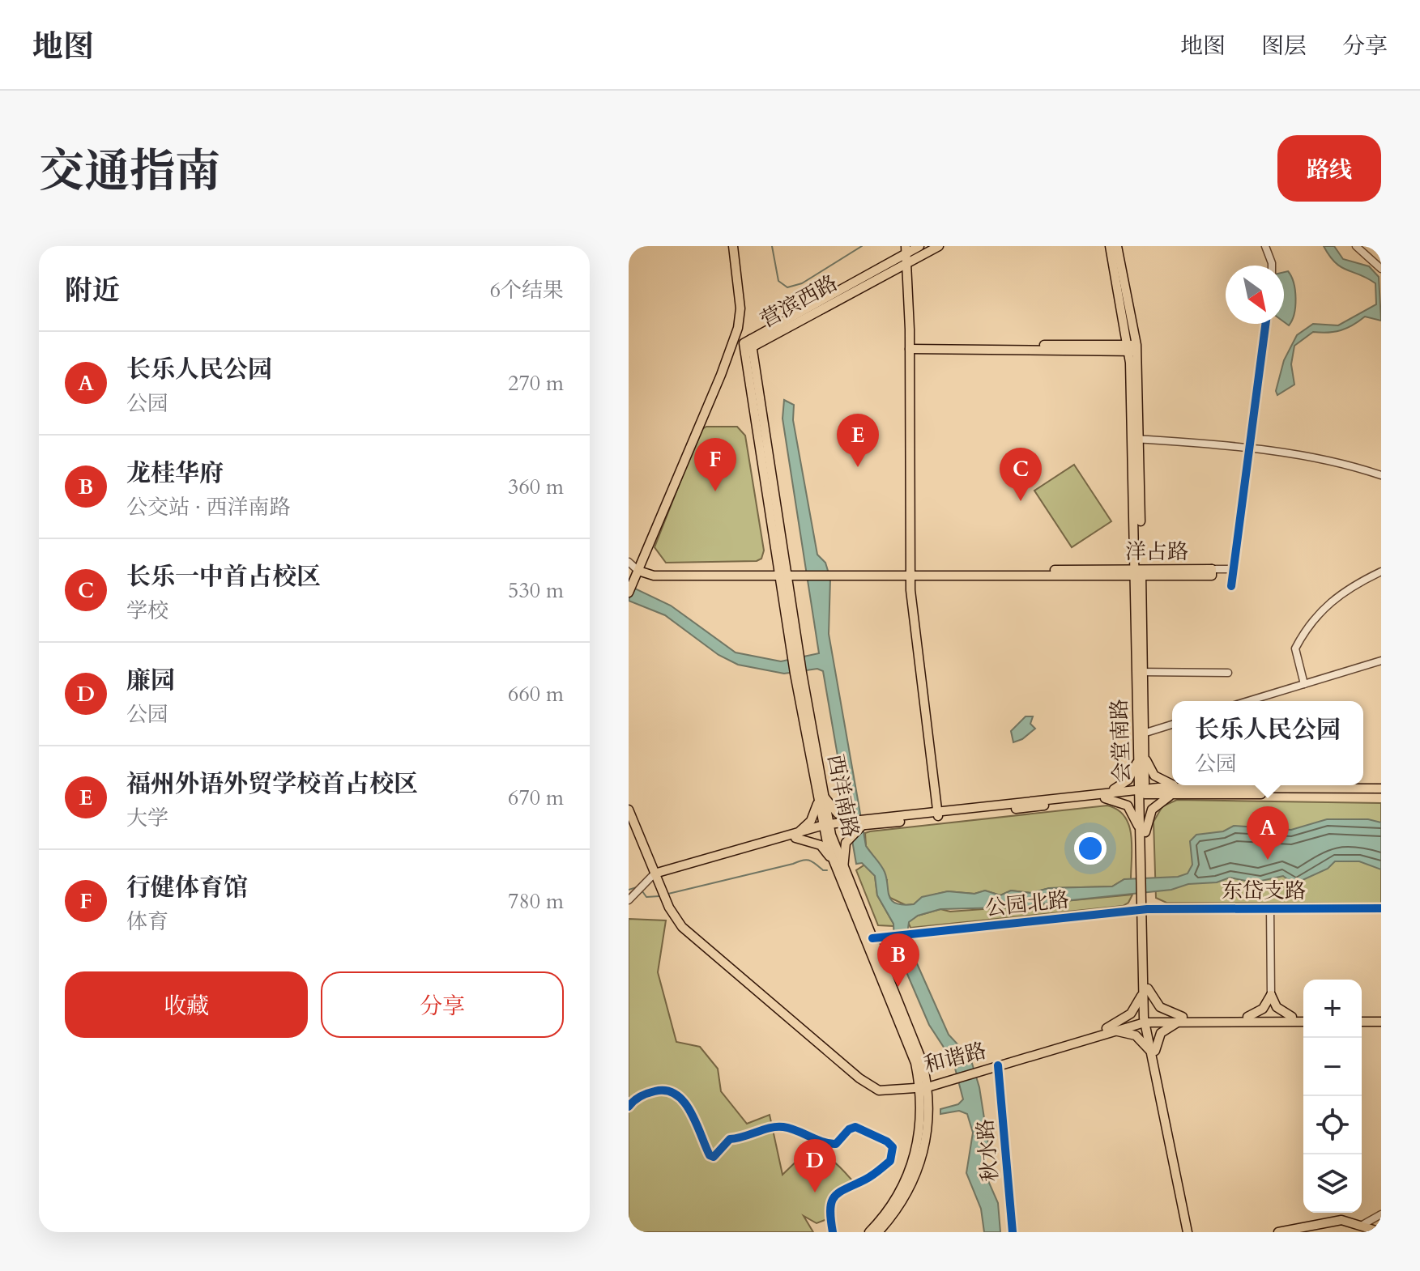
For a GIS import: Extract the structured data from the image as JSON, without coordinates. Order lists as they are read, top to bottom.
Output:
{
  "streets": {
    "main road": [
      "营滨西路",
      "洋占路",
      "会堂南路",
      "西洋南路",
      "和谐路"
    ],
    "street": ["东岱支路", "公园北路", "秋水路"]
  },
  "crossings": [
    ["营滨西路", "西洋南路"],
    ["洋占路", "会堂南路"],
    ["洋占路", "西洋南路"],
    ["会堂南路", "东岱支路"],
    ["会堂南路", "公园北路"],
    ["会堂南路", "和谐路"],
    ["西洋南路", "公园北路"],
    ["西洋南路", "和谐路"],
    ["东岱支路", "公园北路"],
    ["和谐路", "秋水路"]
  ],
  "north": "bottom right",
  "page": {
    "header": "地图",
    "nav": ["地图", "图层", "分享"],
    "title": "交通指南",
    "buttons": [
      "路线",
      ["收藏", "分享"]
    ],
    "heading": ["附近", "6个结果"],
    "list": [
      {
        "mark": "A",
        "name": "长乐人民公园",
        "note": "公园",
        "value": "270 m"
      },
      {
        "mark": "B",
        "name": "龙桂华府",
        "note": "公交站 · 西洋南路",
        "value": "360 m"
      },
      {
        "mark": "C",
        "name": "长乐一中首占校区",
        "note": "学校",
        "value": "530 m"
      },
      {
        "mark": "D",
        "name": "廉园",
        "note": "公园",
        "value": "660 m"
      },
      {
        "mark": "E",
        "name": "福州外语外贸学校首占校区",
        "note": "大学",
        "value": "670 m"
      },
      {
        "mark": "F",
        "name": "行健体育馆",
        "note": "体育",
        "value": "780 m"
      }
    ],
    "pins": [
      "E",
      "F",
      "C",
      "A",
      "B",
      "D"
    ],
    "popup": ["长乐人民公园", "公园"],
    "map_buttons": ["+", "−"]
  }
}
